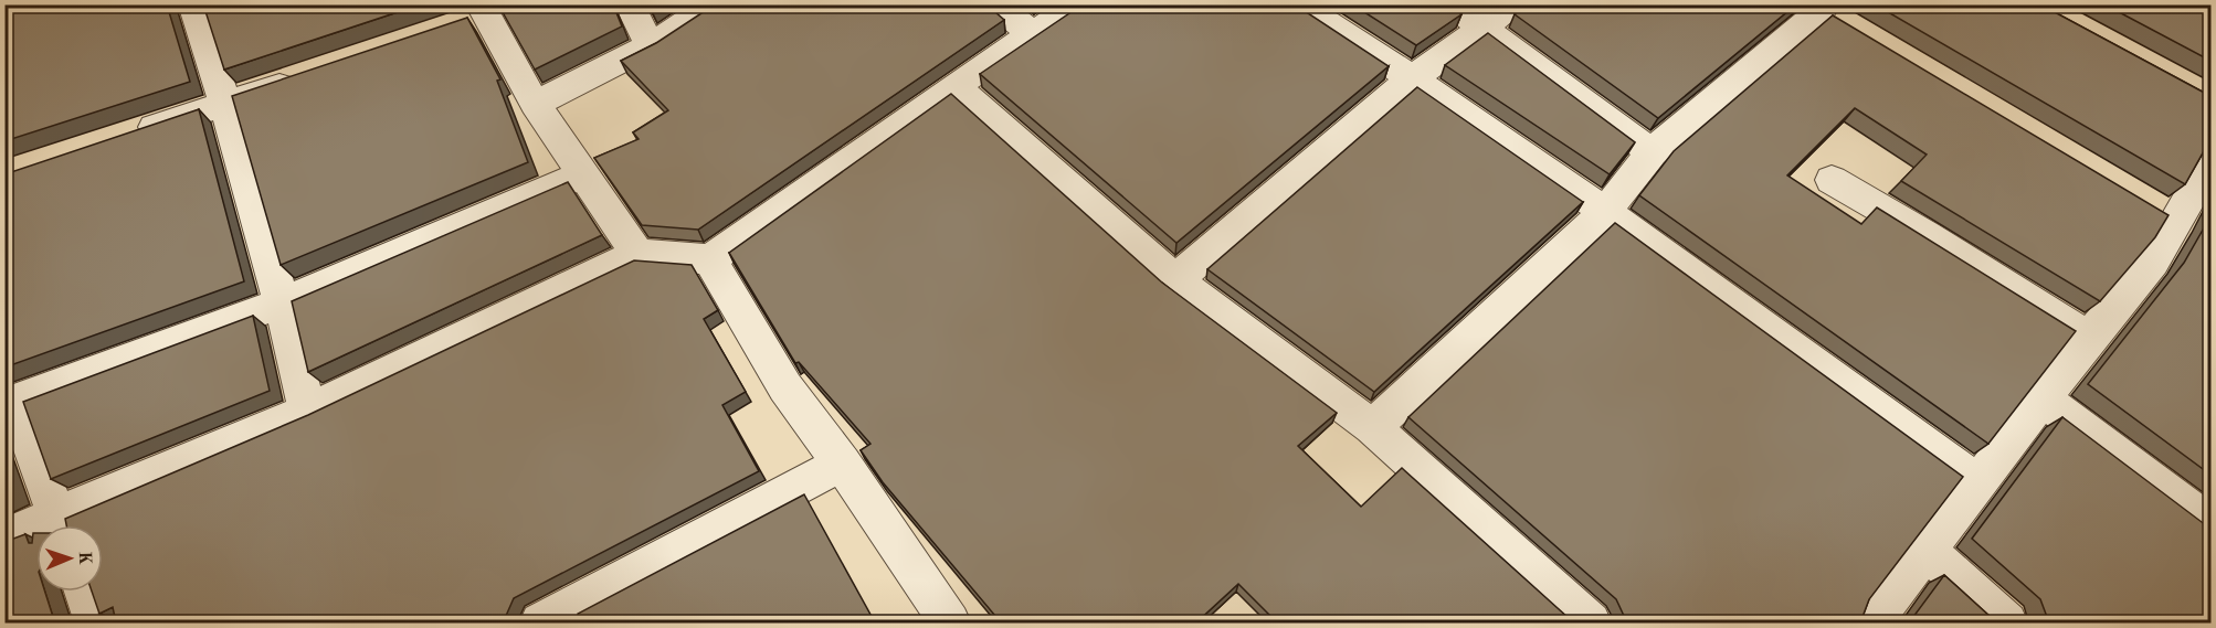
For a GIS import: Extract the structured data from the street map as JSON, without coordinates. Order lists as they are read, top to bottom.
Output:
{
  "north": "right"
}
